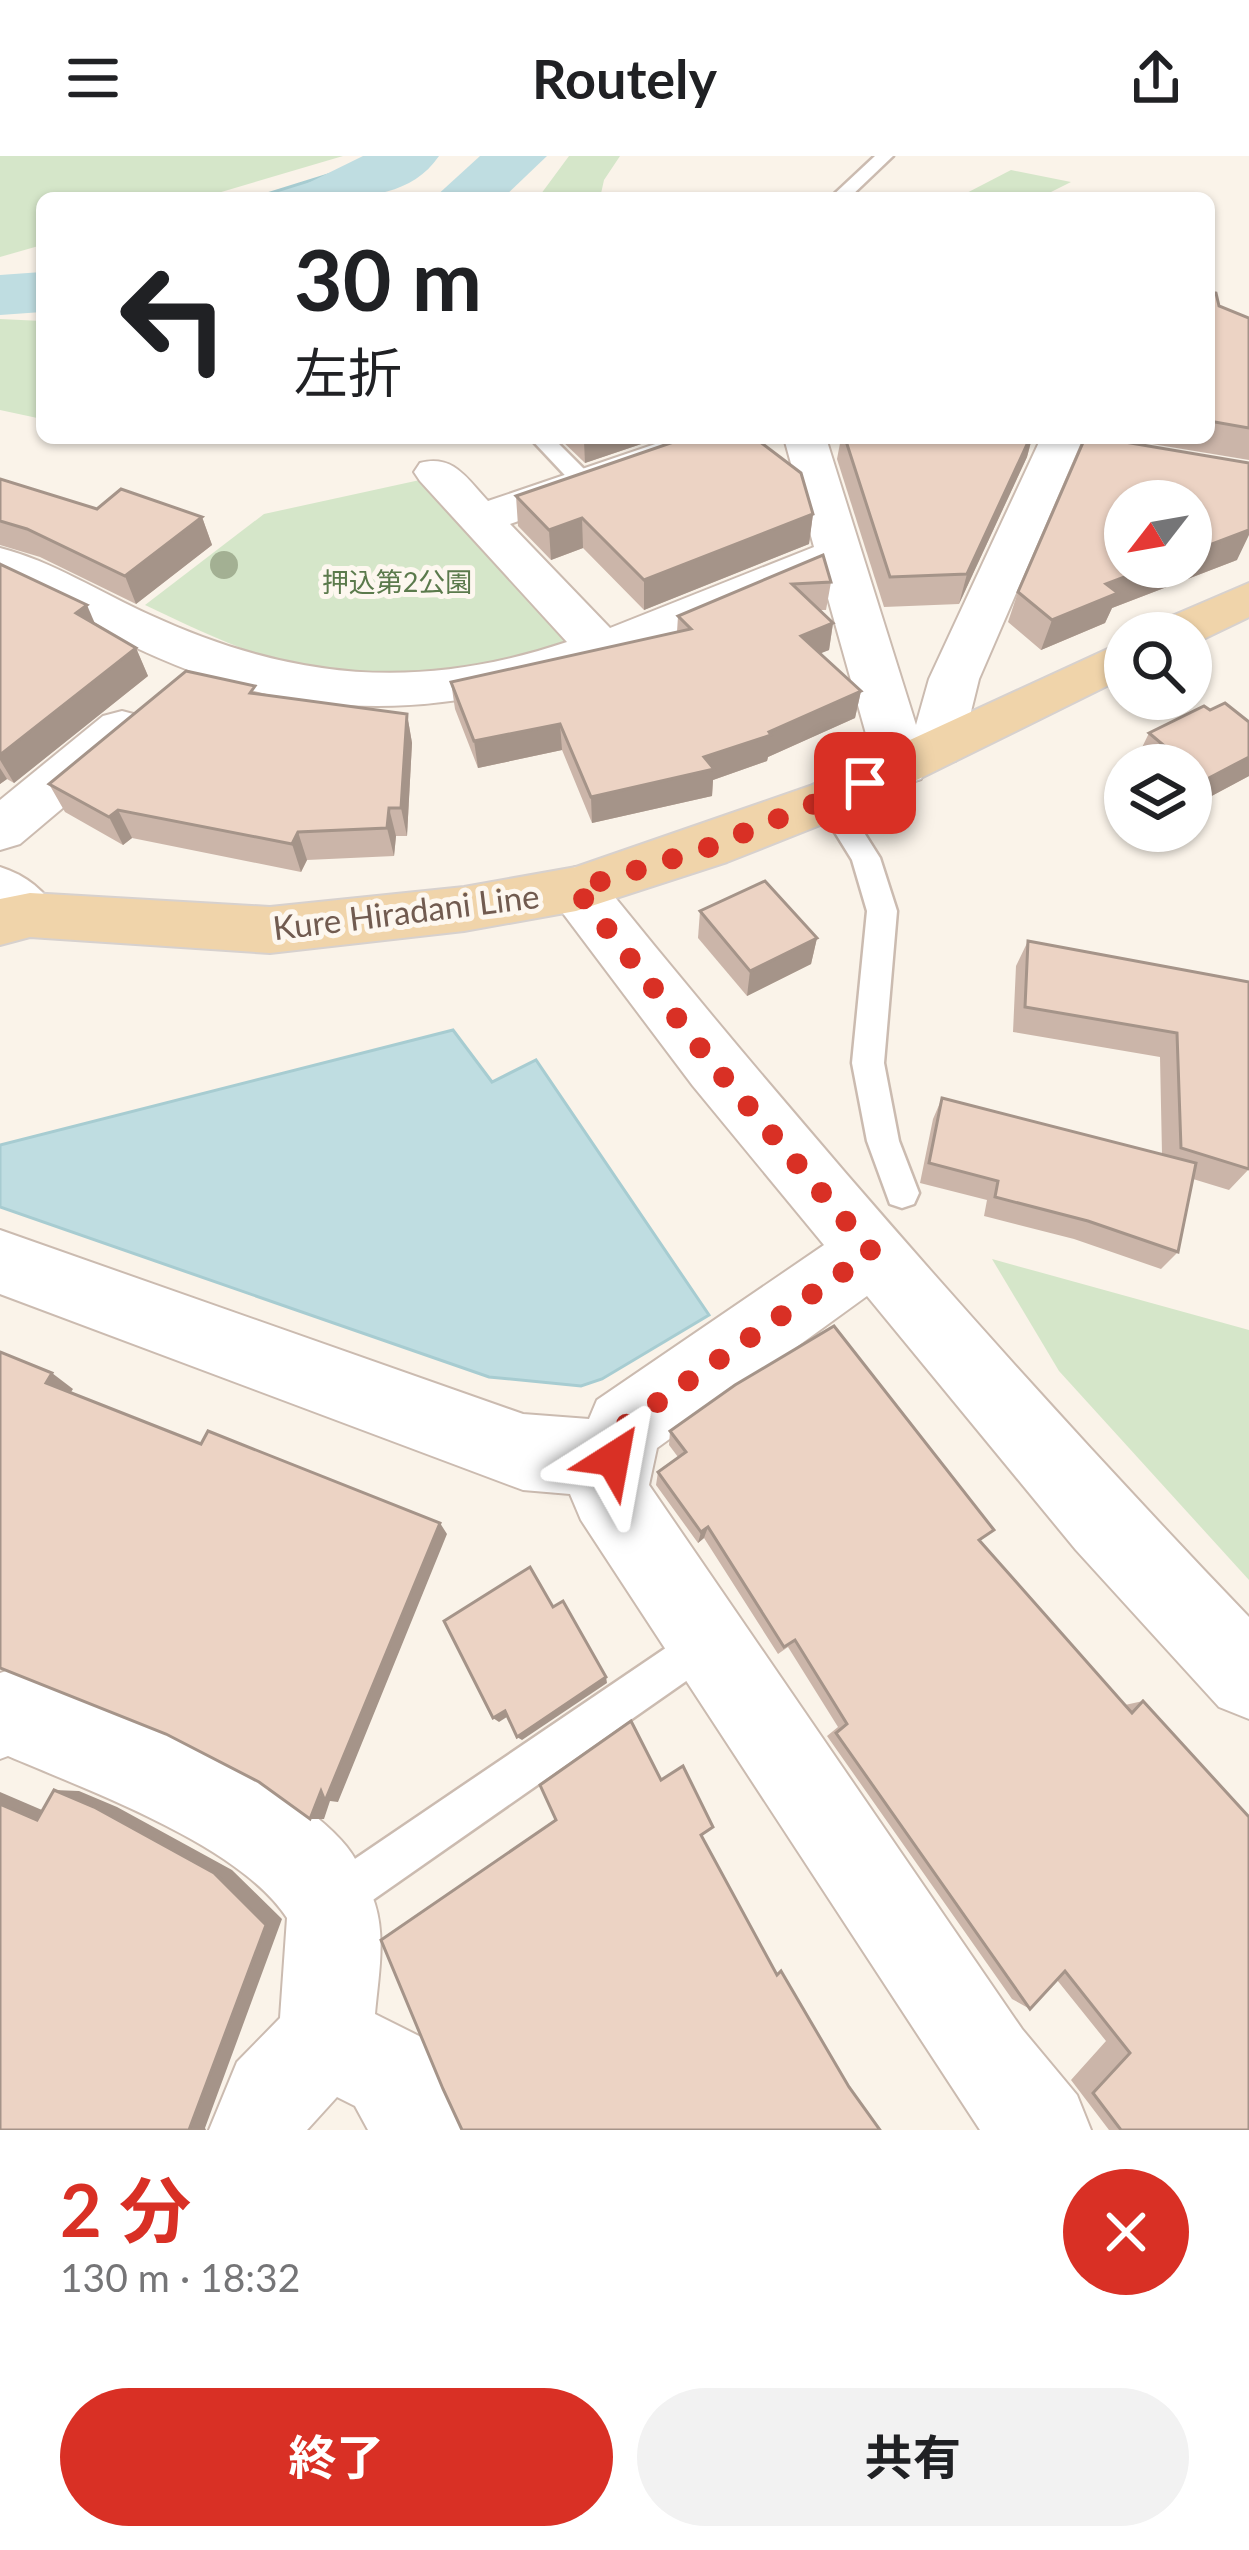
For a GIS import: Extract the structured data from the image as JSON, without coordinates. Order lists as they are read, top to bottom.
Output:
{
  "streets": {
    "main road": ["Kure Hiradani Line"]
  },
  "parks": ["押込第2公園"],
  "north": "bottom left",
  "page": {
    "header": "Routely",
    "turn": ["30 m", "左折"],
    "heading": ["2 分", "130 m · 18:32"],
    "buttons": ["終了", "共有"]
  }
}
